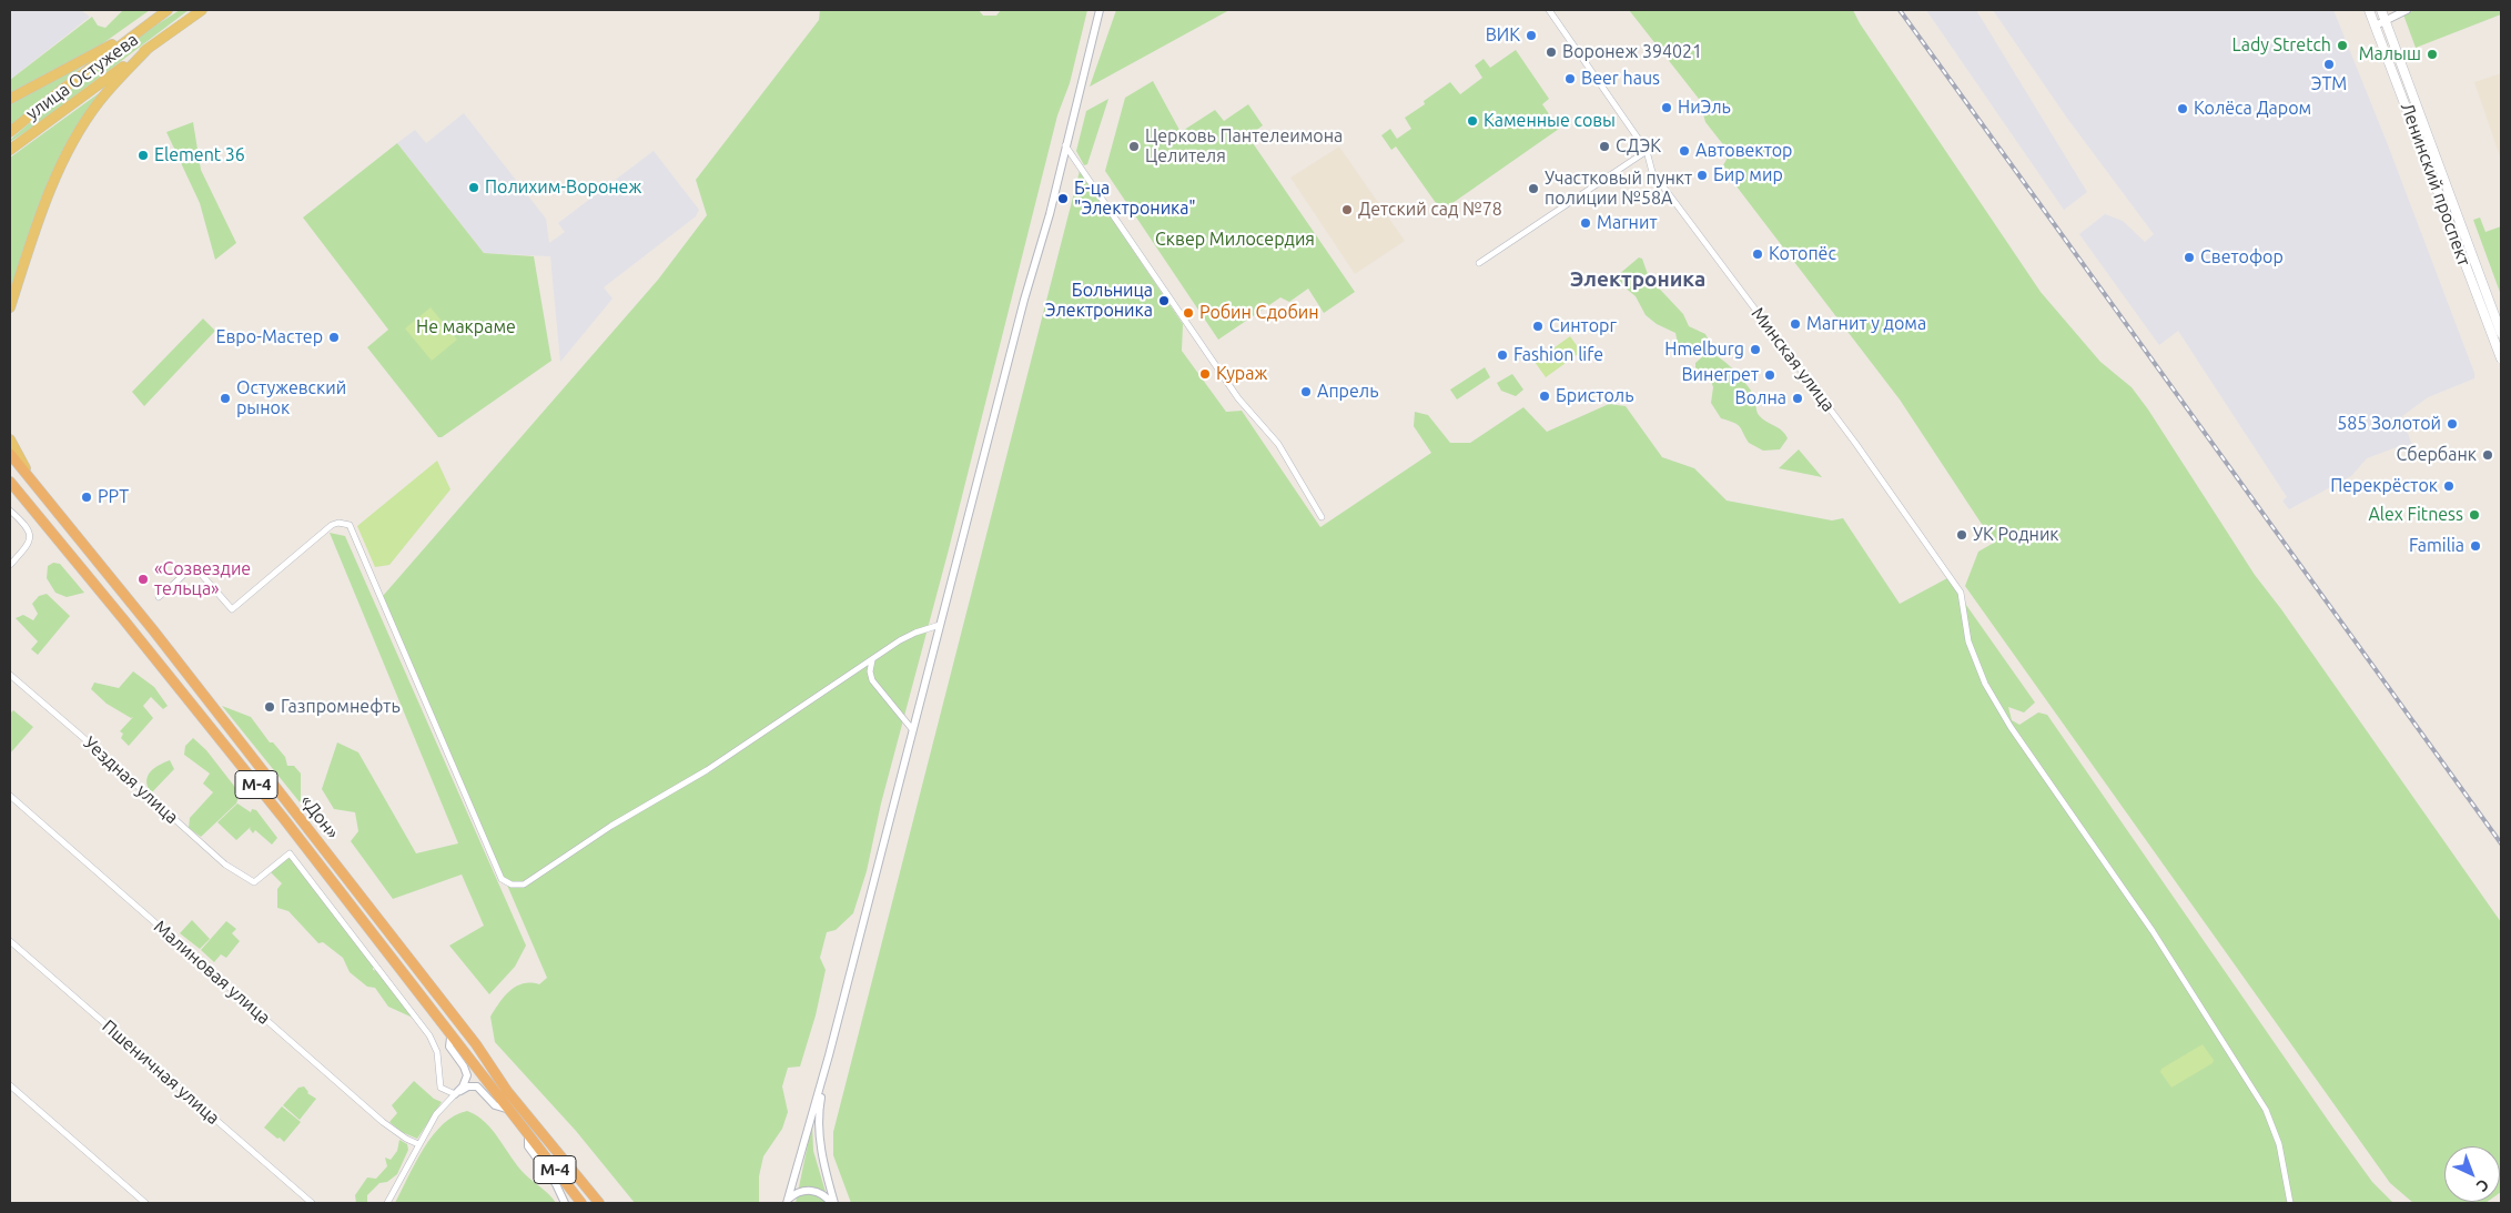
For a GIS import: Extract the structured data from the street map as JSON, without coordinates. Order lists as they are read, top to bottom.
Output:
{
  "streets": {
    "highway": ["М-4", "«Дон»"],
    "main road": ["улица Остужева", "Ленинский проспект"],
    "street": [
      "Минская улица",
      "Уездная улица",
      "Малиновая улица",
      "Пшеничная улица"
    ]
  },
  "districts": ["Электроника"],
  "parks": ["Сквер Милосердия", "Не макраме"],
  "places": [
    "ВИК",
    "Lady Stretch",
    "Воронеж 394021",
    "Малыш",
    "ЭТМ",
    "Beer haus",
    "НиЭль",
    "Колёса Даром",
    "Каменные совы",
    "Церковь Пантелеимона Целителя",
    "СДЭК",
    "Автовектор",
    "Element 36",
    "Бир мир",
    "Полихим-Воронеж",
    "Участковый пункт полиции №58А",
    "Б-ца \"Электроника\"",
    "Детский сад №78",
    "Магнит",
    "Котопёс",
    "Светофор",
    "Больница Электроника",
    "Робин Сдобин",
    "Магнит у дома",
    "Синторг",
    "Евро-Мастер",
    "Hmelburg",
    "Fashion life",
    "Кураж",
    "Винегрет",
    "Апрель",
    "Бристоль",
    "Остужевский рынок",
    "Волна",
    "585 Золотой",
    "Сбербанк",
    "Перекрёсток",
    "РРТ",
    "Alex Fitness",
    "УК Родник",
    "Familia",
    "«Созвездие тельца»",
    "Газпромнефть"
  ],
  "north": "bottom right"
}
